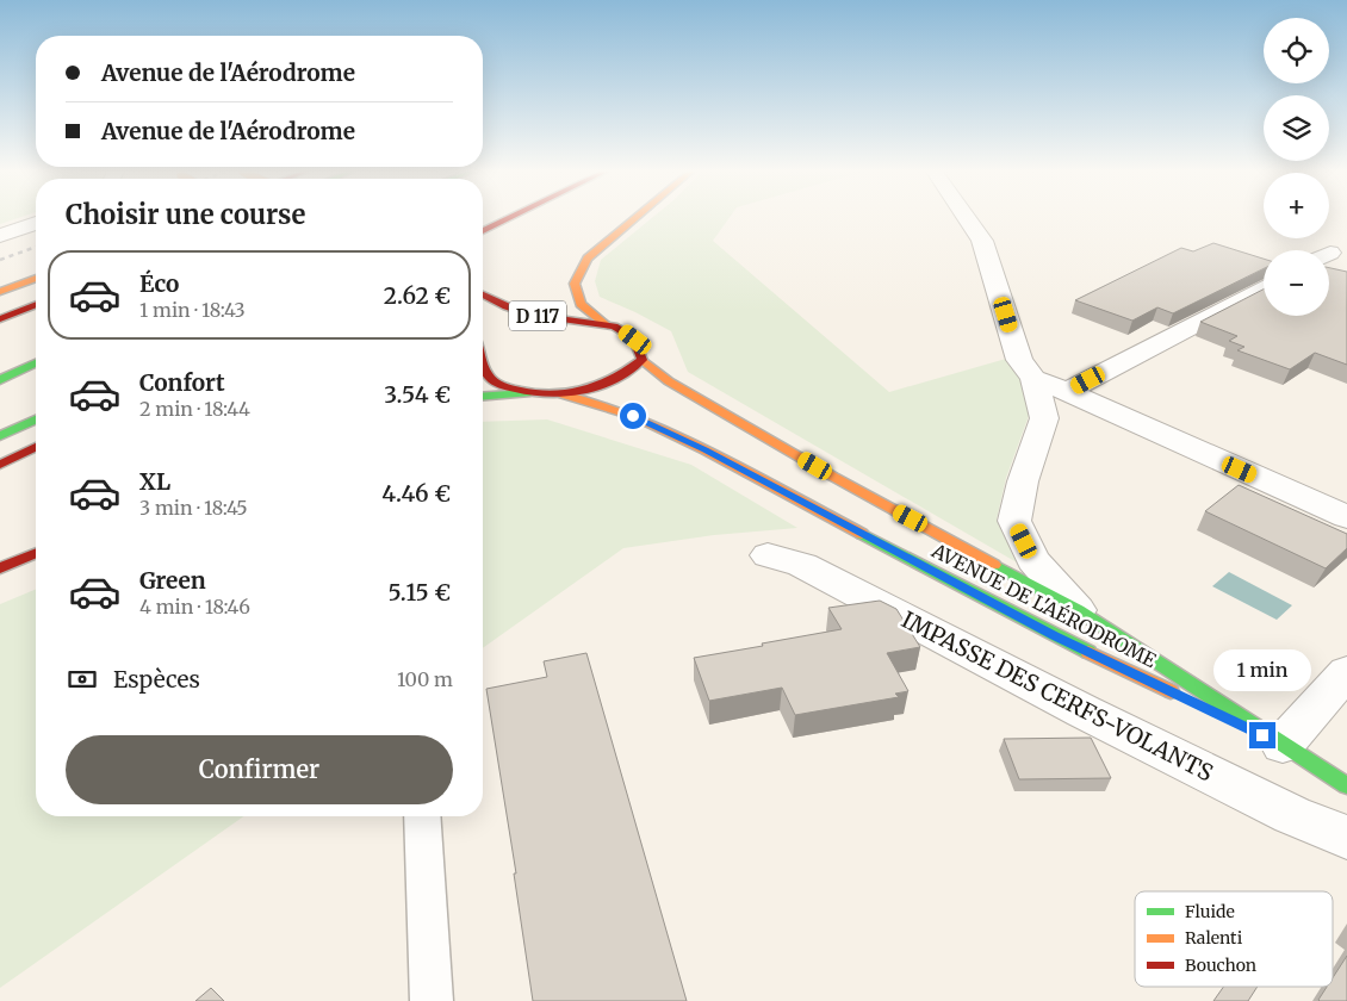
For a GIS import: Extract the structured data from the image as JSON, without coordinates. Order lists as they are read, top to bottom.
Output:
{
  "streets": {
    "main road": ["D 117", "AVENUE DE L'AÉRODROME"],
    "street": ["IMPASSE DES CERFS-VOLANTS"]
  },
  "crossings": [
    ["D 117", "AVENUE DE L'AÉRODROME"]
  ],
  "legend": ["Fluide", "Ralenti", "Bouchon"],
  "page": {
    "map_buttons": ["+", "−"],
    "banner": ["Avenue de l'Aérodrome", "Avenue de l'Aérodrome"],
    "heading": "Choisir une course",
    "list": [
      {
        "name": "Éco",
        "note": "1 min · 18:43",
        "value": "2.62 €"
      },
      {
        "name": "Confort",
        "note": "2 min · 18:44",
        "value": "3.54 €"
      },
      {
        "name": "XL",
        "note": "3 min · 18:45",
        "value": "4.46 €"
      },
      {
        "name": "Green",
        "note": "4 min · 18:46",
        "value": "5.15 €"
      }
    ],
    "pay": ["Espèces", "100 m"],
    "bubble": "1 min",
    "buttons": "Confirmer"
  }
}
